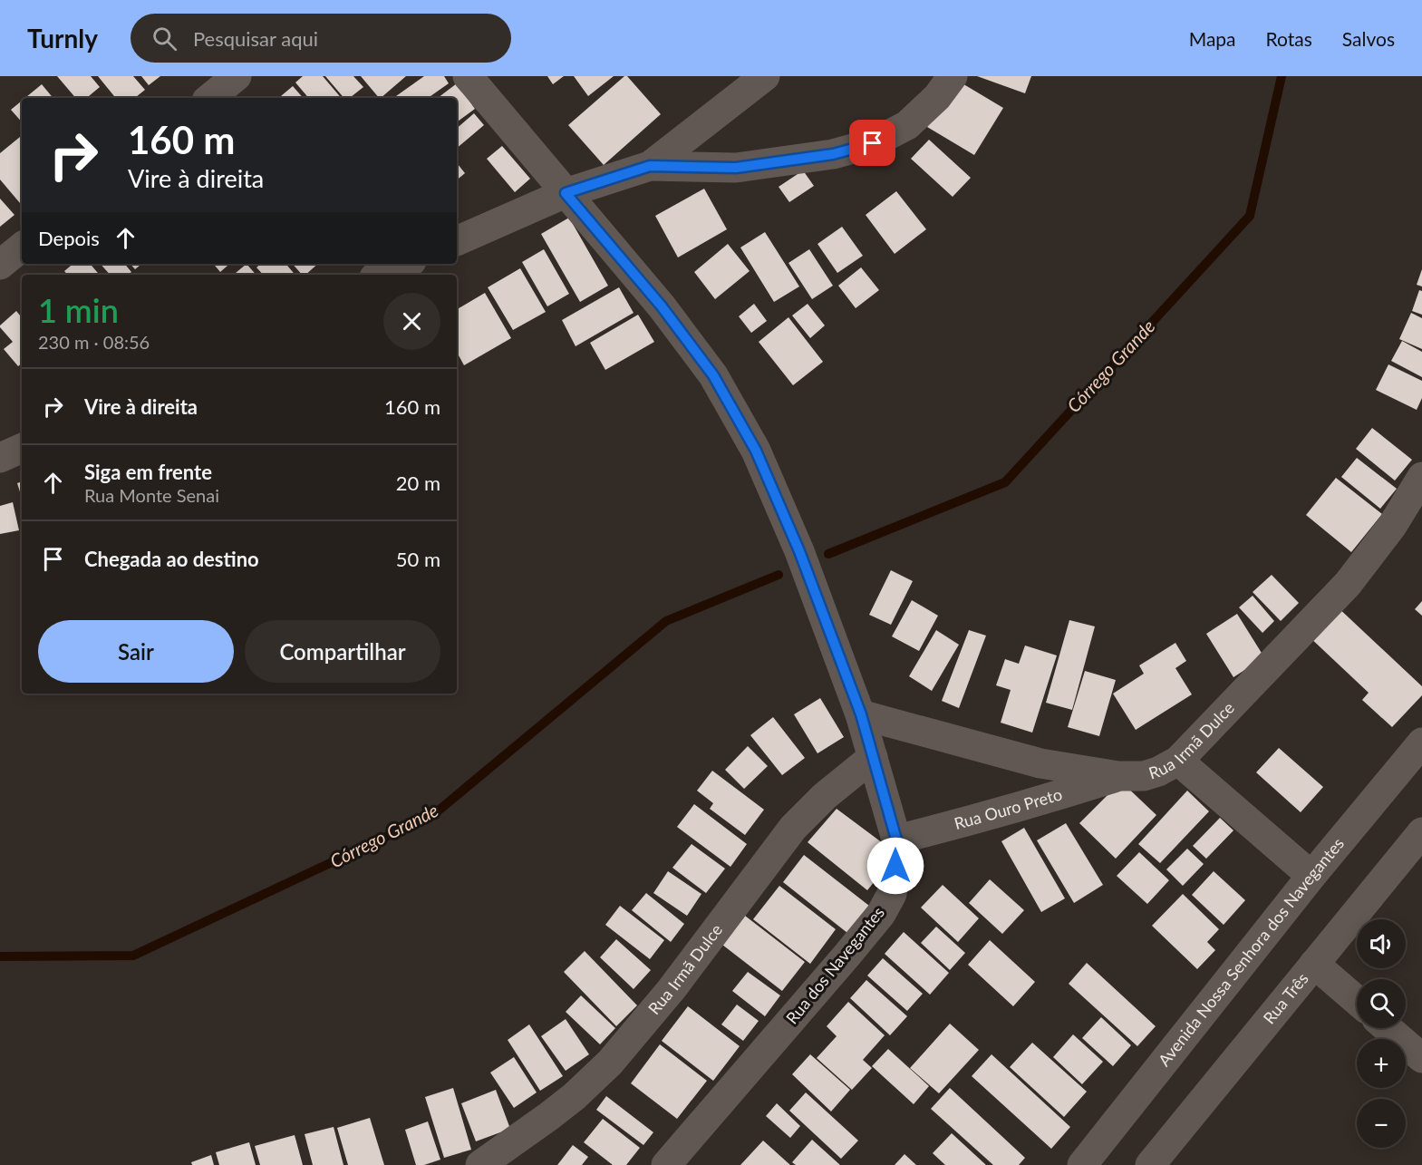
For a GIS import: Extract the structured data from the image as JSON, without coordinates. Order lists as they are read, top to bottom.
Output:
{
  "streets": {
    "street": [
      "Rua Irmã Dulce",
      "Rua Ouro Preto",
      "Avenida Nossa Senhora dos Navegantes",
      "Rua dos Navegantes",
      "Rua Três"
    ]
  },
  "crossings": [
    ["Rua Irmã Dulce", "Rua Ouro Preto"],
    ["Rua Irmã Dulce", "Rua dos Navegantes"],
    ["Rua Ouro Preto", "Rua dos Navegantes"]
  ],
  "water": ["Córrego Grande"],
  "page": {
    "header": "Turnly",
    "search": "Pesquisar aqui",
    "nav": ["Mapa", "Rotas", "Salvos"],
    "turn": ["160 m", "Vire à direita"],
    "then": "Depois",
    "heading": ["1 min", "230 m · 08:56"],
    "list": [
      {
        "name": "Vire à direita",
        "value": "160 m"
      },
      {
        "name": "Siga em frente",
        "note": "Rua Monte Senai",
        "value": "20 m"
      },
      {
        "name": "Chegada ao destino",
        "value": "50 m"
      }
    ],
    "buttons": ["Sair", "Compartilhar"],
    "map_buttons": ["+", "−"]
  }
}
